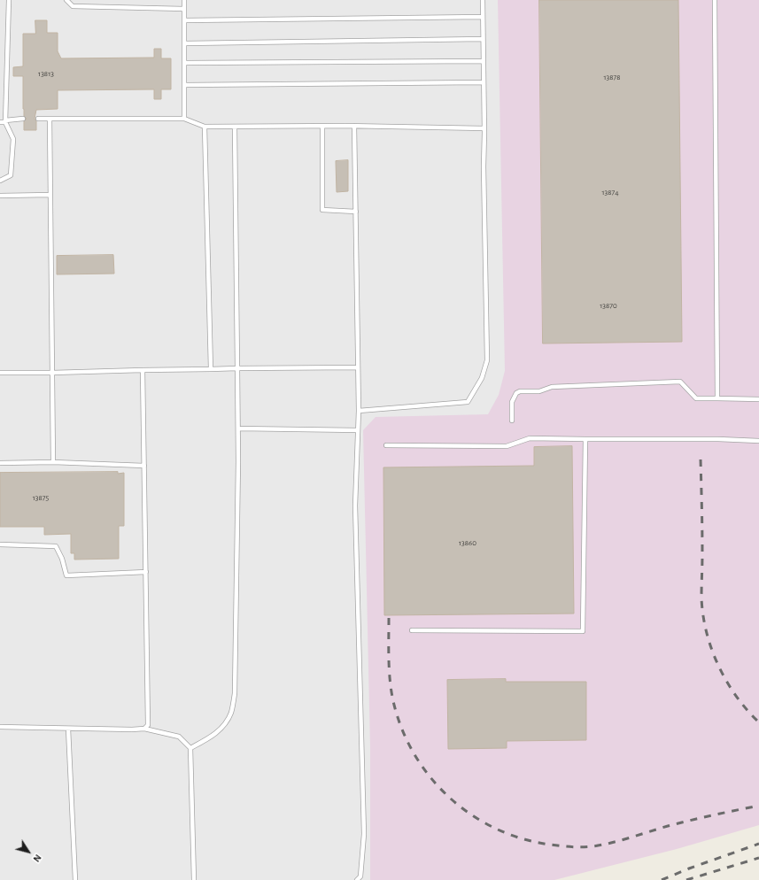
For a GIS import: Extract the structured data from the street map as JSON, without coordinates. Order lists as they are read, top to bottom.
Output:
{
  "house_numbers": [
    "13813",
    "13878",
    "13874",
    "13870",
    "13875",
    "13860"
  ],
  "north": "bottom right"
}
